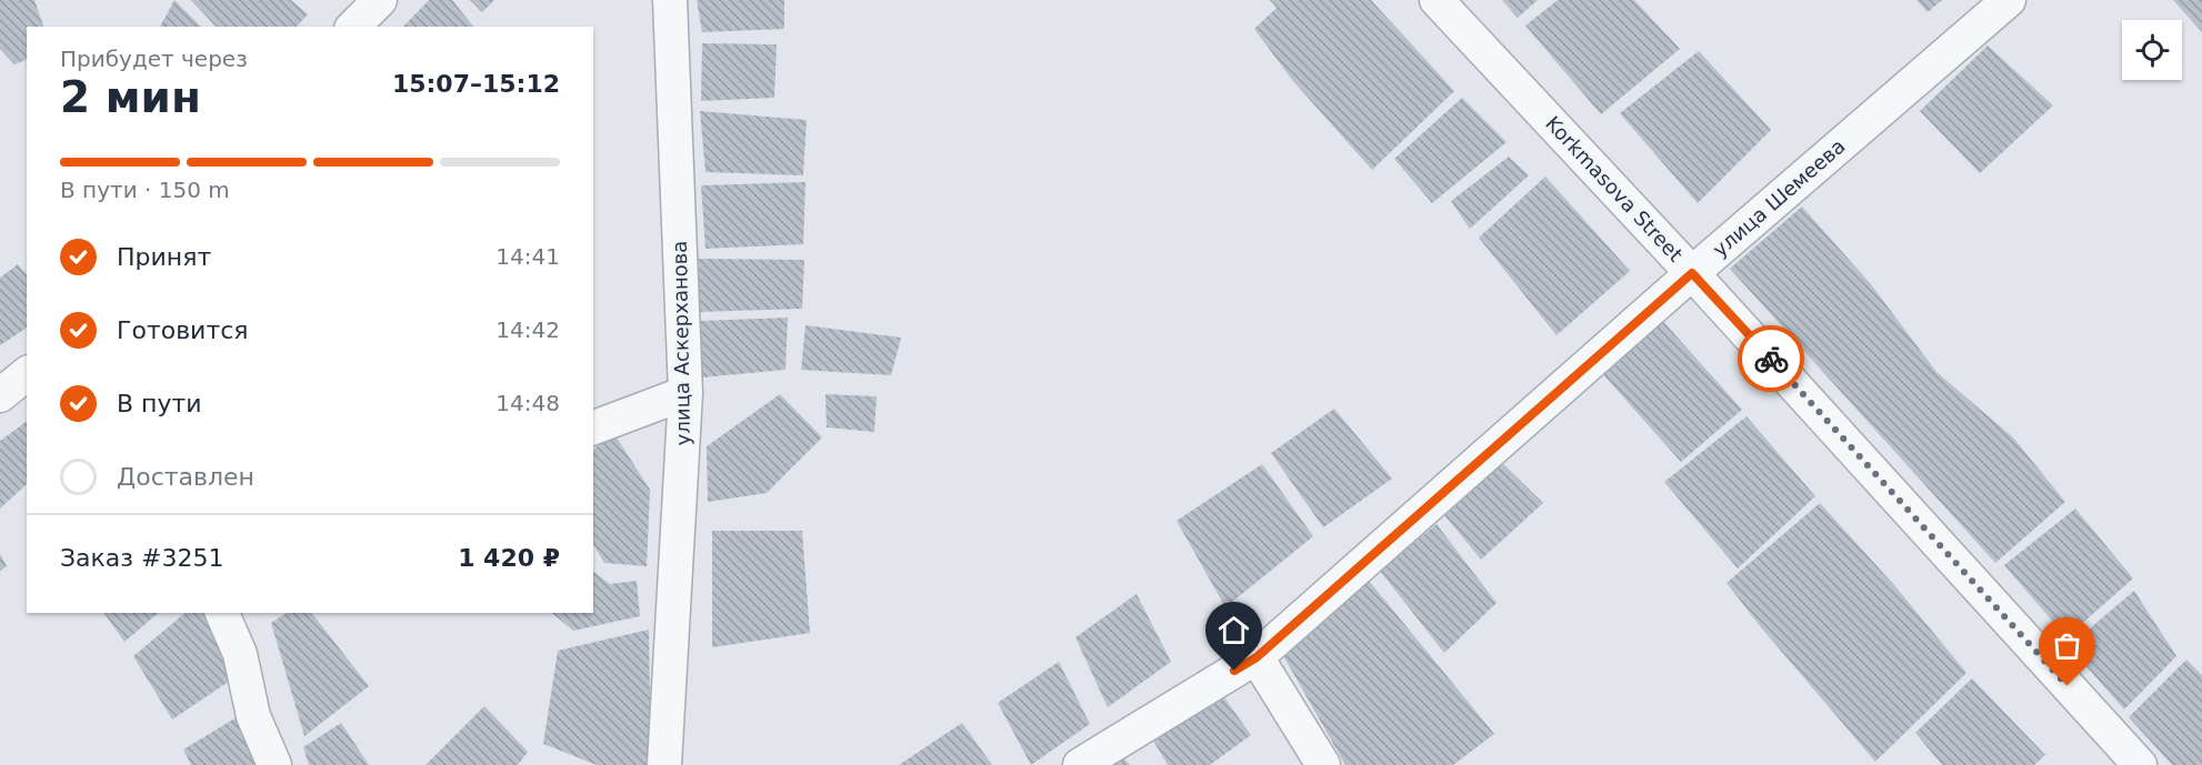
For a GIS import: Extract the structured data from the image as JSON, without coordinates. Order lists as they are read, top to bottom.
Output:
{
  "streets": {
    "street": ["Korkmasova Street", "улица Шемеева", "улица Аскерханова"]
  },
  "crossings": [
    ["Korkmasova Street", "улица Шемеева"]
  ],
  "page": {
    "heading": ["2 мин", "Прибудет через", "15:07–15:12"],
    "panel": ["Заказ #3251", "1 420 ₽"],
    "bar": "В пути · 150 m",
    "list": [
      ["Принят", "14:41"],
      ["Готовится", "14:42"],
      ["В пути", "14:48"],
      "Доставлен"
    ]
  }
}
